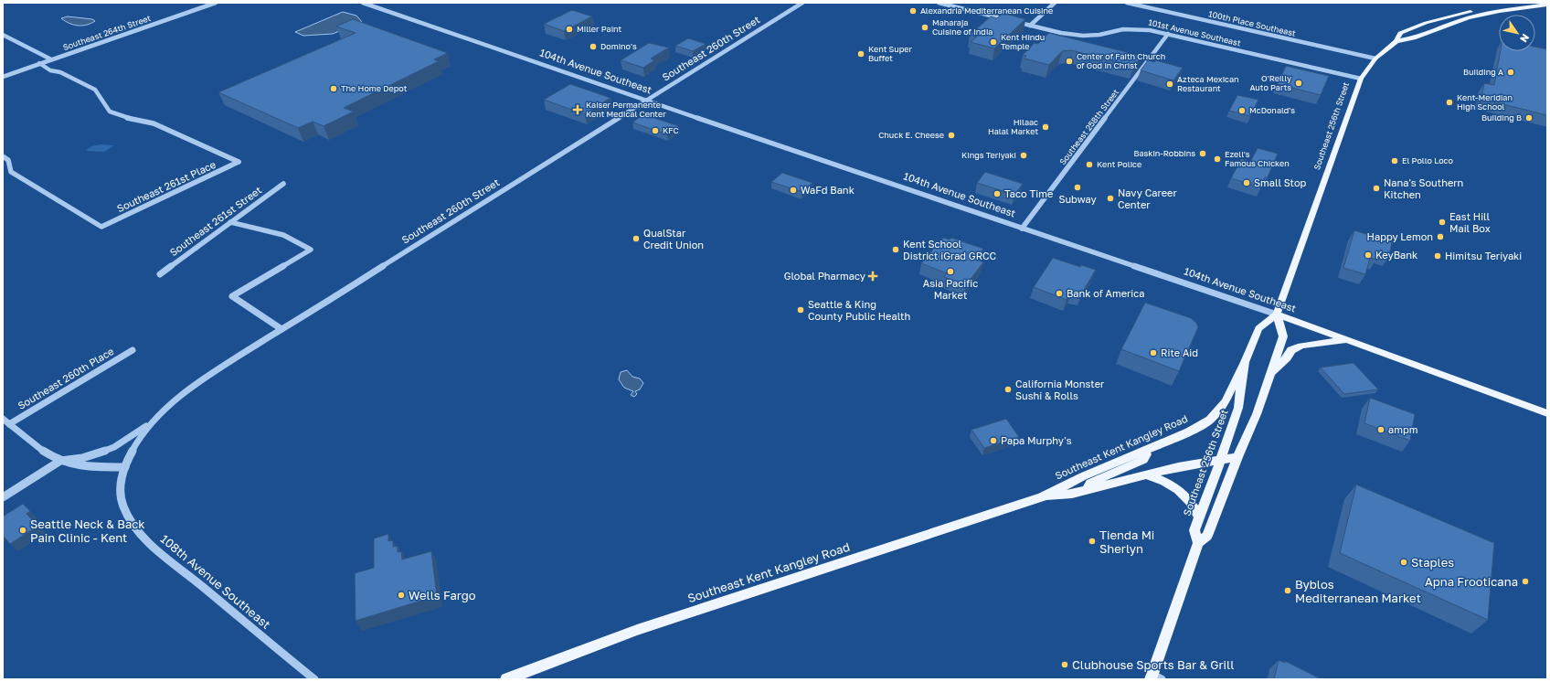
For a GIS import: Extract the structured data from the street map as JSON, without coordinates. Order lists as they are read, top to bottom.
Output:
{
  "streets": {
    "main road": ["104th Avenue Southeast", "Southeast 256th Street", "Southeast Kent Kangley Road"],
    "street": [
      "100th Place Southeast",
      "Southeast 264th Street",
      "101st Avenue Southeast",
      "Southeast 260th Street",
      "Southeast 258th Street",
      "Southeast 261st Place",
      "Southeast 261st Street",
      "Southeast 260th Place",
      "108th Avenue Southeast"
    ]
  },
  "crossings": [
    ["100th Place Southeast", "Southeast 256th Street"],
    ["Southeast 264th Street", "Southeast 261st Place"],
    ["101st Avenue Southeast", "Southeast 256th Street"],
    ["101st Avenue Southeast", "Southeast 258th Street"],
    ["Southeast 260th Street", "104th Avenue Southeast"],
    ["Southeast 260th Street", "108th Avenue Southeast"],
    ["104th Avenue Southeast", "Southeast 256th Street"],
    ["104th Avenue Southeast", "Southeast 258th Street"],
    ["Southeast 256th Street", "Southeast Kent Kangley Road"]
  ],
  "places": {
    "other": [
      "Alexandria Mediterranean Cuisine",
      "Maharaja Cuisine of India",
      "Miller Paint",
      "Kent Hindu Temple",
      "Domino's",
      "Kent Super Buffet",
      "Center of Faith Church of God in Christ",
      "Building A",
      "O'Reilly Auto Parts",
      "Azteca Mexican Restaurant",
      "The Home Depot",
      "Kent-Meridian High School",
      "McDonald's",
      "Building B",
      "Hilaac Halal Market",
      "KFC",
      "Chuck E. Cheese",
      "Baskin-Robbins",
      "Kings Teriyaki",
      "Ezell's Famous Chicken",
      "El Pollo Loco",
      "Kent Police",
      "Small Stop",
      "Subway",
      "Nana's Southern Kitchen",
      "WaFd Bank",
      "Taco Time",
      "Navy Career Center",
      "East Hill Mail Box",
      "Happy Lemon",
      "QualStar Credit Union",
      "Kent School District iGrad GRCC",
      "KeyBank",
      "Himitsu Teriyaki",
      "Asia Pacific Market",
      "Bank of America",
      "Seattle & King County Public Health",
      "Rite Aid",
      "California Monster Sushi & Rolls",
      "ampm",
      "Papa Murphy's",
      "Seattle Neck & Back Pain Clinic - Kent",
      "Tienda Mi Sherlyn",
      "Staples",
      "Apna Frooticana",
      "Byblos Mediterranean Market",
      "Wells Fargo",
      "Clubhouse Sports Bar & Grill"
    ],
    "health": ["Kaiser Permanente Kent Medical Center", "Global Pharmacy"]
  },
  "north": "bottom right"
}
